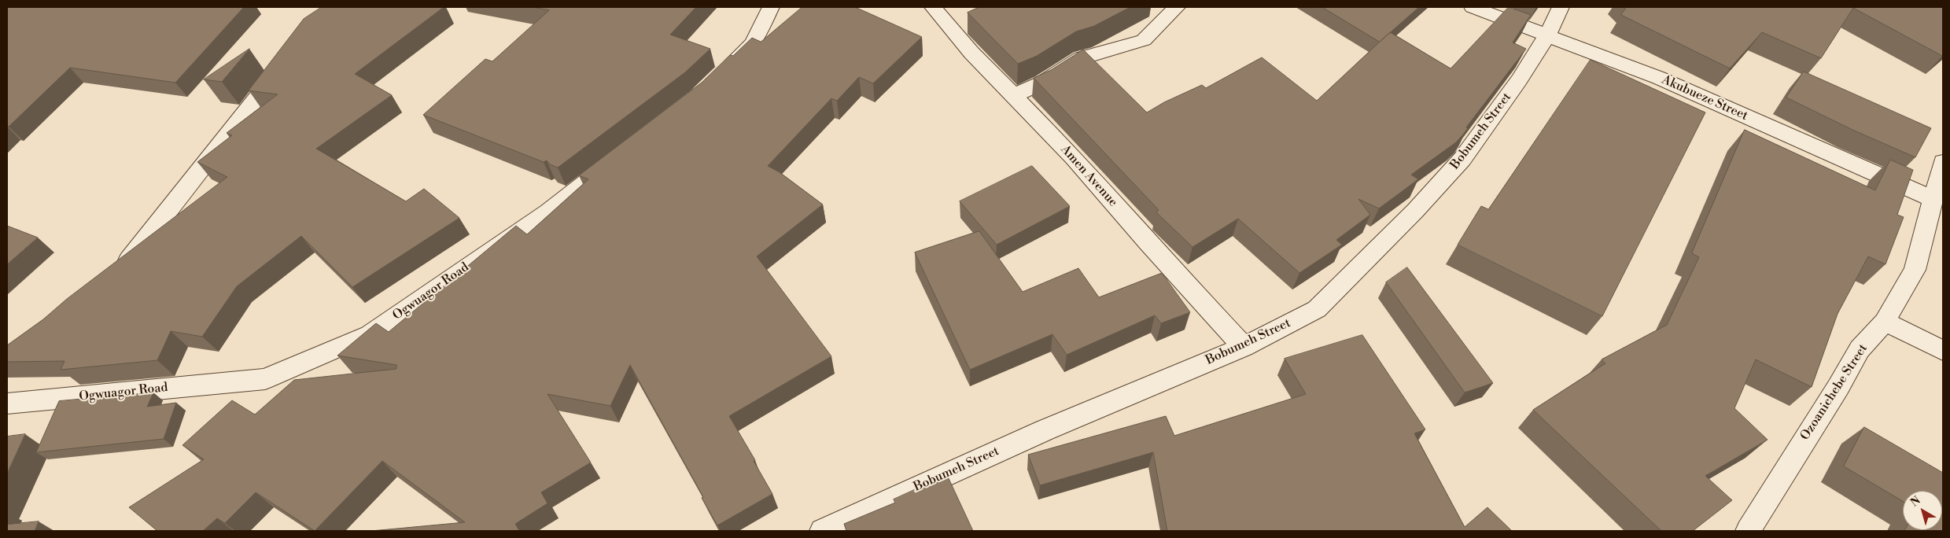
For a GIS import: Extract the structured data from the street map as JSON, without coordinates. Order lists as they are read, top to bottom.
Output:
{
  "streets": {
    "street": [
      "Akubueze Street",
      "Bobumeh Street",
      "Amen Avenue",
      "Ogwuagor Road",
      "Ozoanichebe Street"
    ]
  },
  "crossings": [
    ["Akubueze Street", "Bobumeh Street"],
    ["Akubueze Street", "Ozoanichebe Street"],
    ["Bobumeh Street", "Amen Avenue"]
  ],
  "north": "top left"
}
